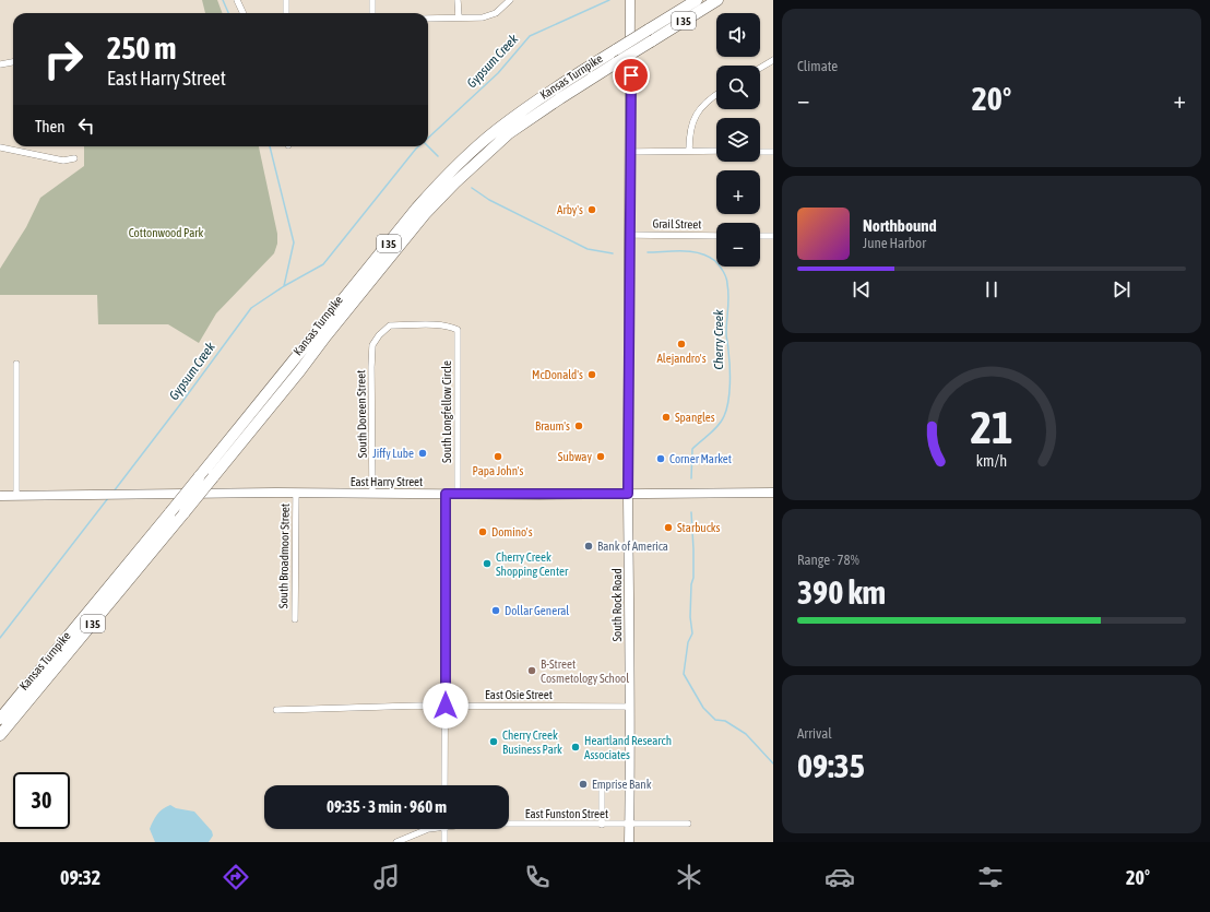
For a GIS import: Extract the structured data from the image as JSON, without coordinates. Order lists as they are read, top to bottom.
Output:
{
  "streets": {
    "highway": ["I 35", "Kansas Turnpike"],
    "main road": ["East Harry Street", "South Rock Road"],
    "street": [
      "Grail Street",
      "South Longfellow Circle",
      "South Doreen Street",
      "South Broadmoor Street",
      "East Osie Street",
      "East Funston Street"
    ]
  },
  "crossings": [
    ["Grail Street", "South Rock Road"],
    ["South Longfellow Circle", "South Doreen Street"],
    ["South Longfellow Circle", "East Harry Street"],
    ["South Doreen Street", "East Harry Street"],
    ["East Harry Street", "South Broadmoor Street"],
    ["East Harry Street", "South Rock Road"],
    ["South Rock Road", "East Osie Street"],
    ["South Rock Road", "East Funston Street"]
  ],
  "water": ["Gypsum Creek", "Cherry Creek"],
  "parks": ["Cottonwood Park"],
  "places": [
    "Arby's",
    "Alejandro's",
    "McDonald's",
    "Spangles",
    "Braum's",
    "Jiffy Lube",
    "Papa John's",
    "Subway",
    "Corner Market",
    "Starbucks",
    "Domino's",
    "Bank of America",
    "Cherry Creek Shopping Center",
    "Dollar General",
    "B-Street Cosmetology School",
    "Cherry Creek Business Park",
    "Heartland Research Associates",
    "Emprise Bank"
  ],
  "page": {
    "tile": [
      "Climate",
      ["Range · 78%", "390 km"],
      ["Arrival", "09:35"]
    ],
    "map_buttons": ["+", "−"],
    "turn": ["250 m", "East Harry Street"],
    "heat": ["−", "20°", "+"],
    "then": "Then",
    "song": ["Northbound", "June Harbor"],
    "limit": "30",
    "trip": "09:35 · 3 min · 960 m",
    "tabs": ["09:32", "20°"],
    "gauge": ["21", "km/h"]
  }
}
